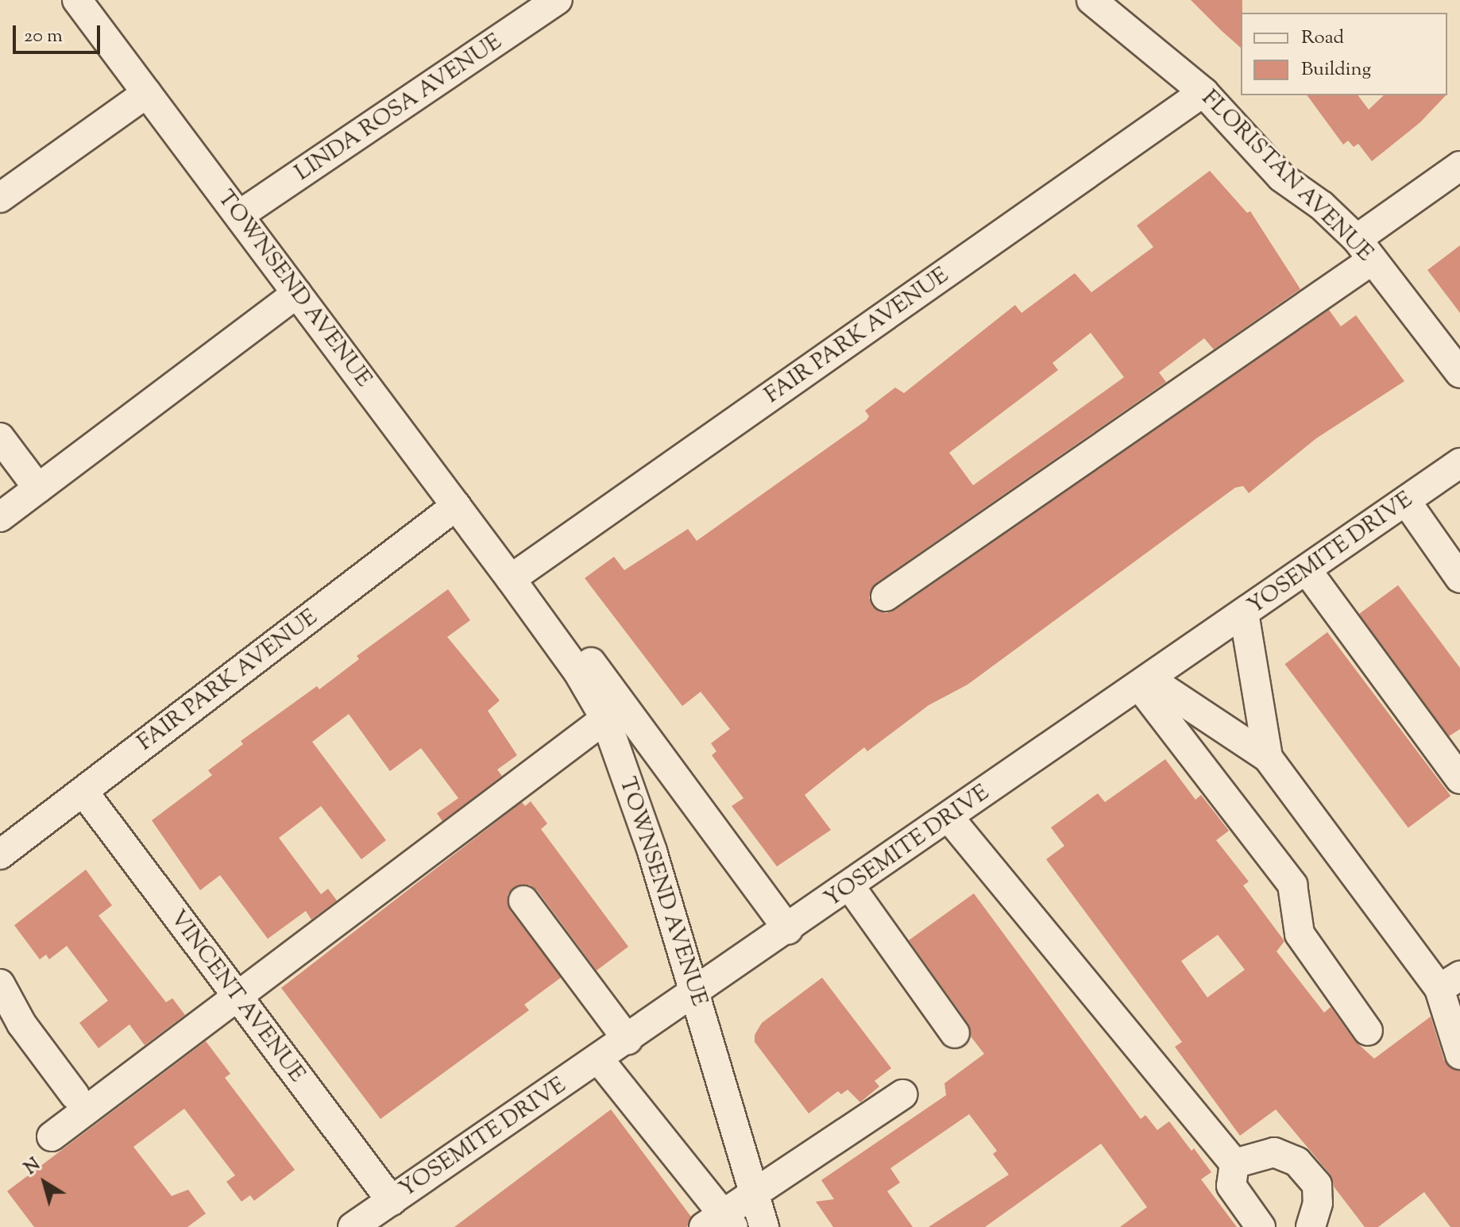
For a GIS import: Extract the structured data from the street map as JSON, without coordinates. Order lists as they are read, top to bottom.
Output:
{
  "streets": {
    "street": [
      "LINDA ROSA AVENUE",
      "FLORISTAN AVENUE",
      "TOWNSEND AVENUE",
      "FAIR PARK AVENUE",
      "YOSEMITE DRIVE",
      "VINCENT AVENUE"
    ]
  },
  "crossings": [
    ["LINDA ROSA AVENUE", "TOWNSEND AVENUE"],
    ["FLORISTAN AVENUE", "FAIR PARK AVENUE"],
    ["TOWNSEND AVENUE", "FAIR PARK AVENUE"],
    ["TOWNSEND AVENUE", "YOSEMITE DRIVE"],
    ["FAIR PARK AVENUE", "VINCENT AVENUE"],
    ["YOSEMITE DRIVE", "VINCENT AVENUE"]
  ],
  "legend": ["Road", "Building"],
  "scale_bar": "20 m",
  "north": "top left"
}
